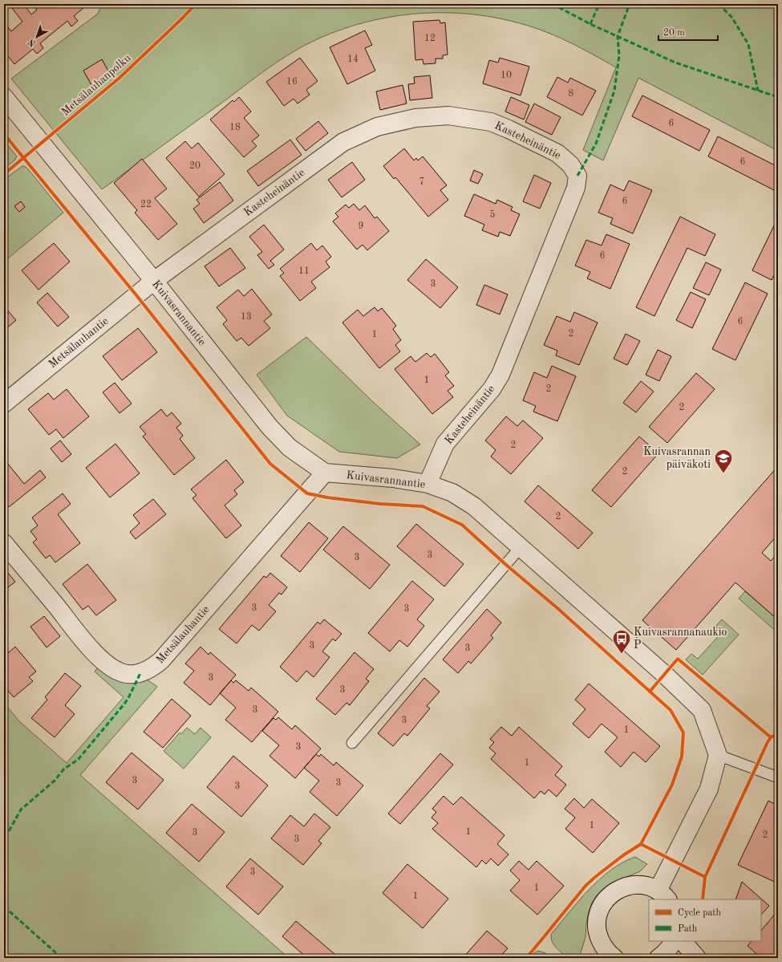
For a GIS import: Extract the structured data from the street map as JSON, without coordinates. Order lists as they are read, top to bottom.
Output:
{
  "streets": {
    "street": ["Kasteheinäntie", "Kuivasrannantie", "Metsälauhantie"],
    "cycle path": ["Metsälauhanpolku"]
  },
  "crossings": [
    ["Kasteheinäntie", "Kuivasrannantie"],
    ["Kasteheinäntie", "Metsälauhantie"],
    ["Kuivasrannantie", "Metsälauhantie"]
  ],
  "places": {
    "school or university": ["Kuivasrannan päiväkoti"],
    "bus stop": ["Kuivasrannanaukio P"]
  },
  "house_numbers": [
    "12",
    "14",
    "10",
    "16",
    "8",
    "6",
    "18",
    "6",
    "20",
    "7",
    "6",
    "22",
    "5",
    "9",
    "6",
    "11",
    "3",
    "13",
    "6",
    "2",
    "1",
    "1",
    "2",
    "2",
    "2",
    "2",
    "2",
    "3",
    "3",
    "3",
    "3",
    "3",
    "3",
    "3",
    "3",
    "3",
    "3",
    "1",
    "3",
    "1",
    "3",
    "3",
    "3",
    "1",
    "1",
    "3",
    "2",
    "3",
    "3",
    "1",
    "1"
  ],
  "legend": ["Cycle path", "Path"],
  "scale_bar": "20 m",
  "north": "bottom left"
}
